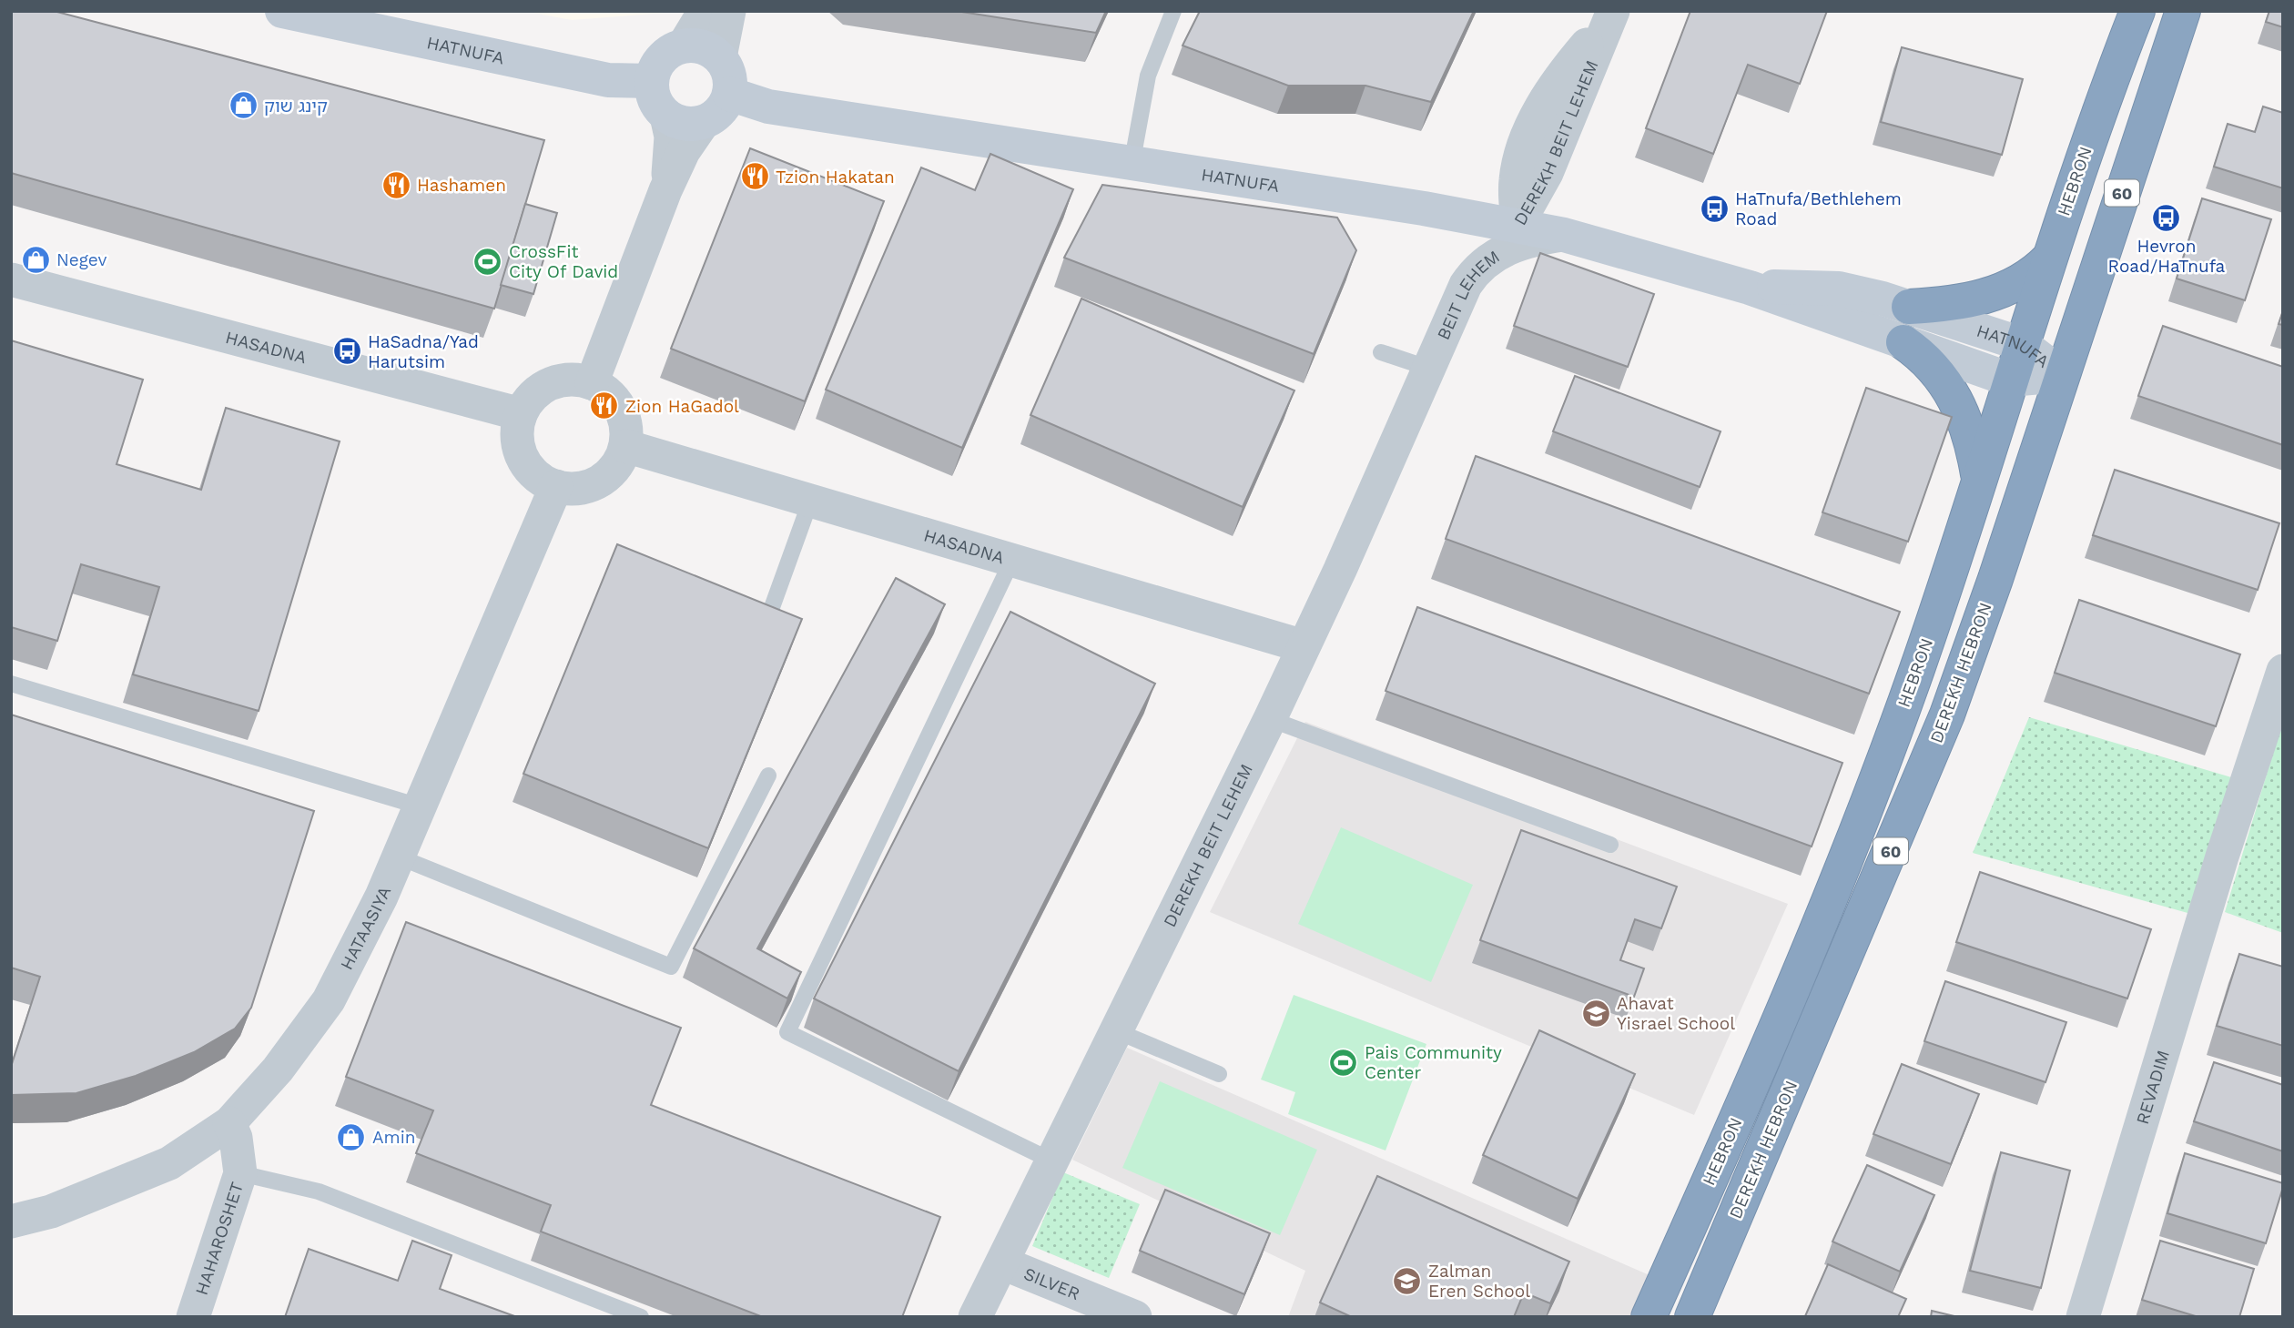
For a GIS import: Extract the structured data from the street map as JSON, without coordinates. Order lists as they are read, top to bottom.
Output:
{
  "streets": {
    "highway": ["HEBRON", "60", "DEREKH HEBRON"],
    "street": [
      "HATNUFA",
      "DEREKH BEIT LEHEM",
      "BEIT LEHEM",
      "HASADNA",
      "HATAASIYA",
      "REVADIM",
      "HAHAROSHET",
      "SILVER"
    ]
  },
  "crossings": [
    ["HATNUFA", "DEREKH BEIT LEHEM"],
    ["HATNUFA", "HEBRON"],
    ["HATNUFA", "BEIT LEHEM"],
    ["HATNUFA", "DEREKH HEBRON"],
    ["DEREKH BEIT LEHEM", "BEIT LEHEM"],
    ["DEREKH BEIT LEHEM", "HASADNA"],
    ["DEREKH BEIT LEHEM", "SILVER"],
    ["HASADNA", "HATAASIYA"],
    ["HATAASIYA", "HAHAROSHET"]
  ],
  "places": {
    "shop": ["קינג שוק", "Negev", "Amin"],
    "restaurant": ["Tzion Hakatan", "Hashamen", "Zion HaGadol"],
    "bus stop": ["HaTnufa/Bethlehem Road", "Hevron Road/HaTnufa", "HaSadna/Yad Harutsim"],
    "sports": ["CrossFit City Of David", "Pais Community Center"],
    "school or university": ["Ahavat Yisrael School", "Zalman Eren School"]
  }
}
